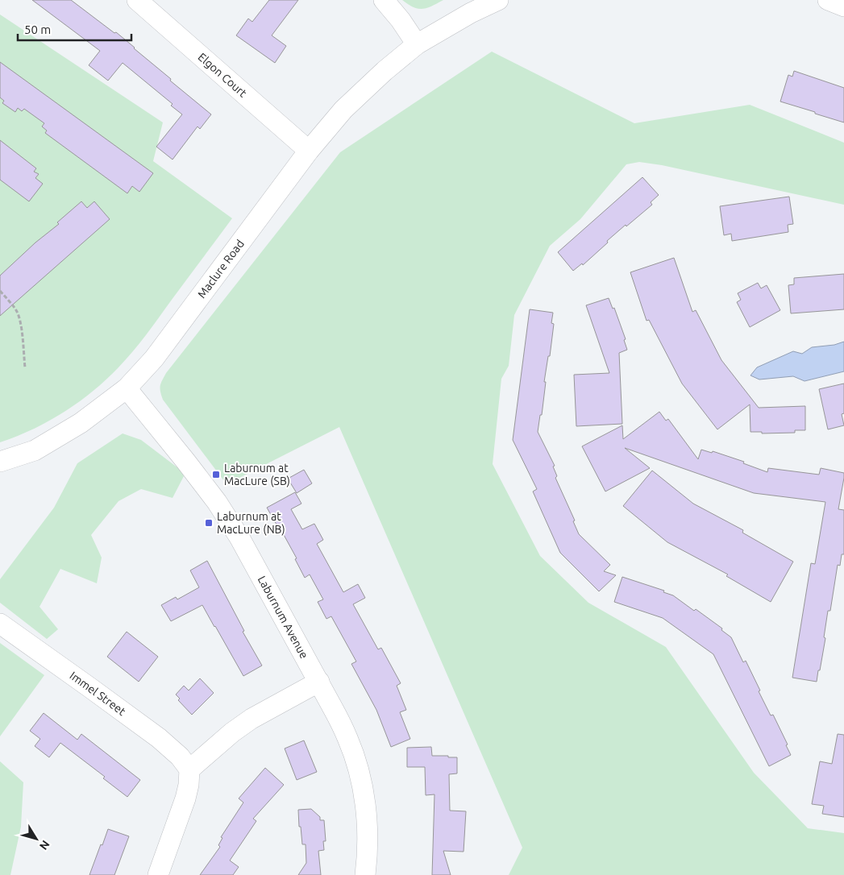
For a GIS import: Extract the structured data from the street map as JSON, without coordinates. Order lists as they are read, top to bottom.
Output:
{
  "streets": {
    "street": [
      "Elgon Court",
      "Maclure Road",
      "Laburnum Avenue",
      "Immel Street"
    ]
  },
  "crossings": [
    ["Elgon Court", "Maclure Road"],
    ["Maclure Road", "Laburnum Avenue"]
  ],
  "places": {
    "transit": ["Laburnum at MacLure (SB)", "Laburnum at MacLure (NB)"]
  },
  "scale_bar": "50 m",
  "north": "bottom right"
}
